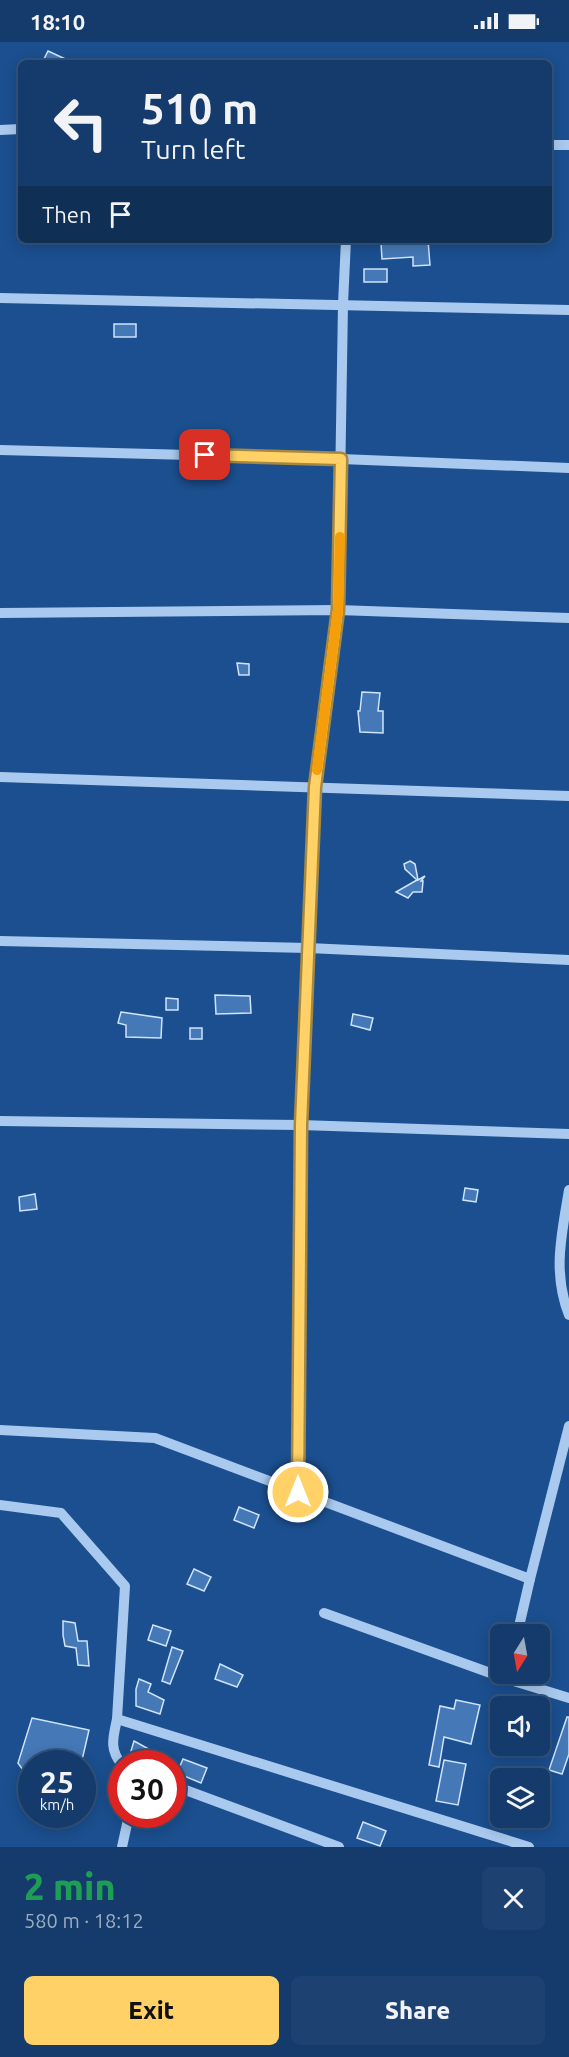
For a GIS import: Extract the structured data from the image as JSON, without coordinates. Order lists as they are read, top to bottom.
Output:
{
  "north": "bottom",
  "page": {
    "status": "18:10",
    "turn": ["510 m", "Turn left"],
    "then": "Then",
    "speed": "25 km/h",
    "limit": "30",
    "heading": ["2 min", "580 m · 18:12"],
    "buttons": ["Exit", "Share"]
  }
}
